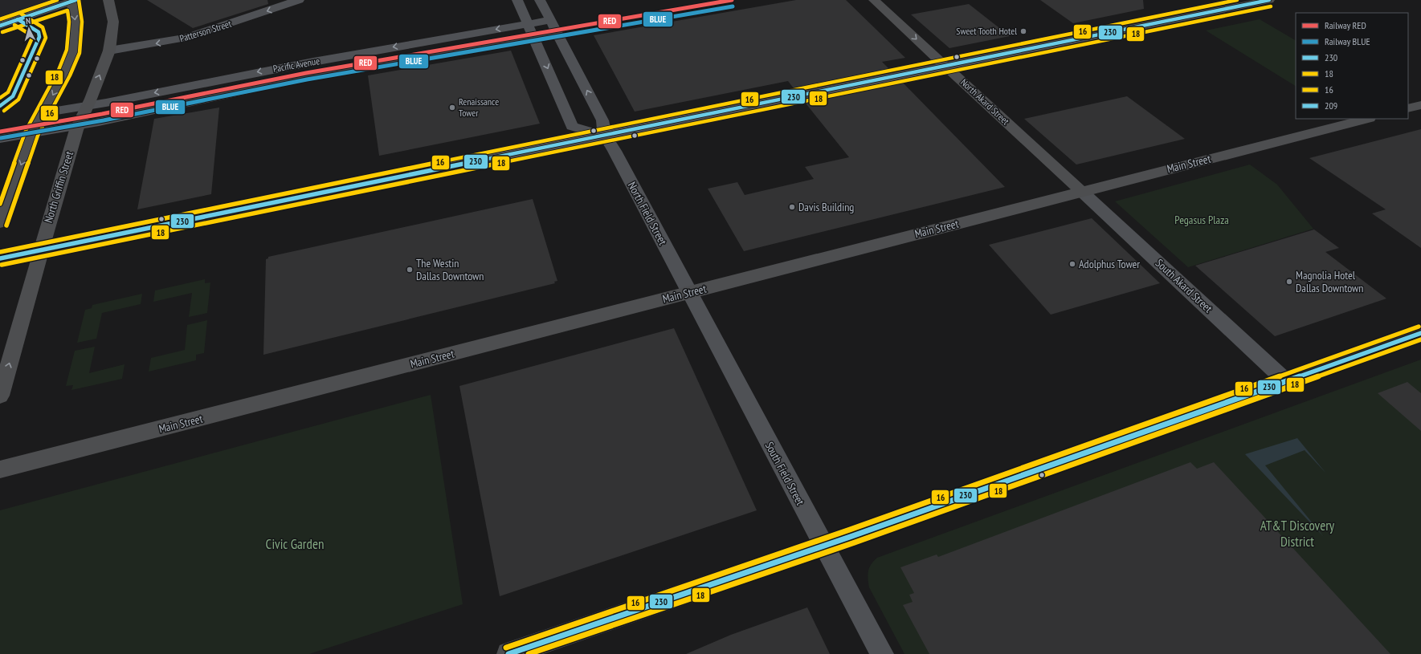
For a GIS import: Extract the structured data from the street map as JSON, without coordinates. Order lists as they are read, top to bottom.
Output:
{
  "streets": {
    "main road": ["North Akard Street", "Main Street", "North Griffin Street"],
    "street": [
      "Patterson Street",
      "Pacific Avenue",
      "North Field Street",
      "South Akard Street",
      "South Field Street"
    ]
  },
  "crossings": [
    ["Patterson Street", "North Griffin Street"],
    ["Pacific Avenue", "North Griffin Street"],
    ["Pacific Avenue", "North Field Street"],
    ["North Akard Street", "Main Street"],
    ["North Akard Street", "South Akard Street"],
    ["Main Street", "North Field Street"],
    ["Main Street", "South Akard Street"],
    ["Main Street", "South Field Street"],
    ["North Field Street", "South Field Street"]
  ],
  "one_way": ["Patterson Street", "North Griffin Street"],
  "parks": ["Pegasus Plaza", "AT&T Discovery District", "Civic Garden"],
  "places": [
    "Sweet Tooth Hotel",
    "Renaissance Tower",
    "Davis Building",
    "Adolphus Tower",
    "The Westin Dallas Downtown",
    "Magnolia Hotel Dallas Downtown"
  ],
  "lines": [
    "rail line RED",
    "transit line 230",
    "transit line 16",
    "transit line 209",
    "rail line BLUE",
    "transit line 18"
  ],
  "legend": [
    "Railway RED",
    "Railway BLUE",
    "230",
    "18",
    "16",
    "209"
  ],
  "north": "top"
}
